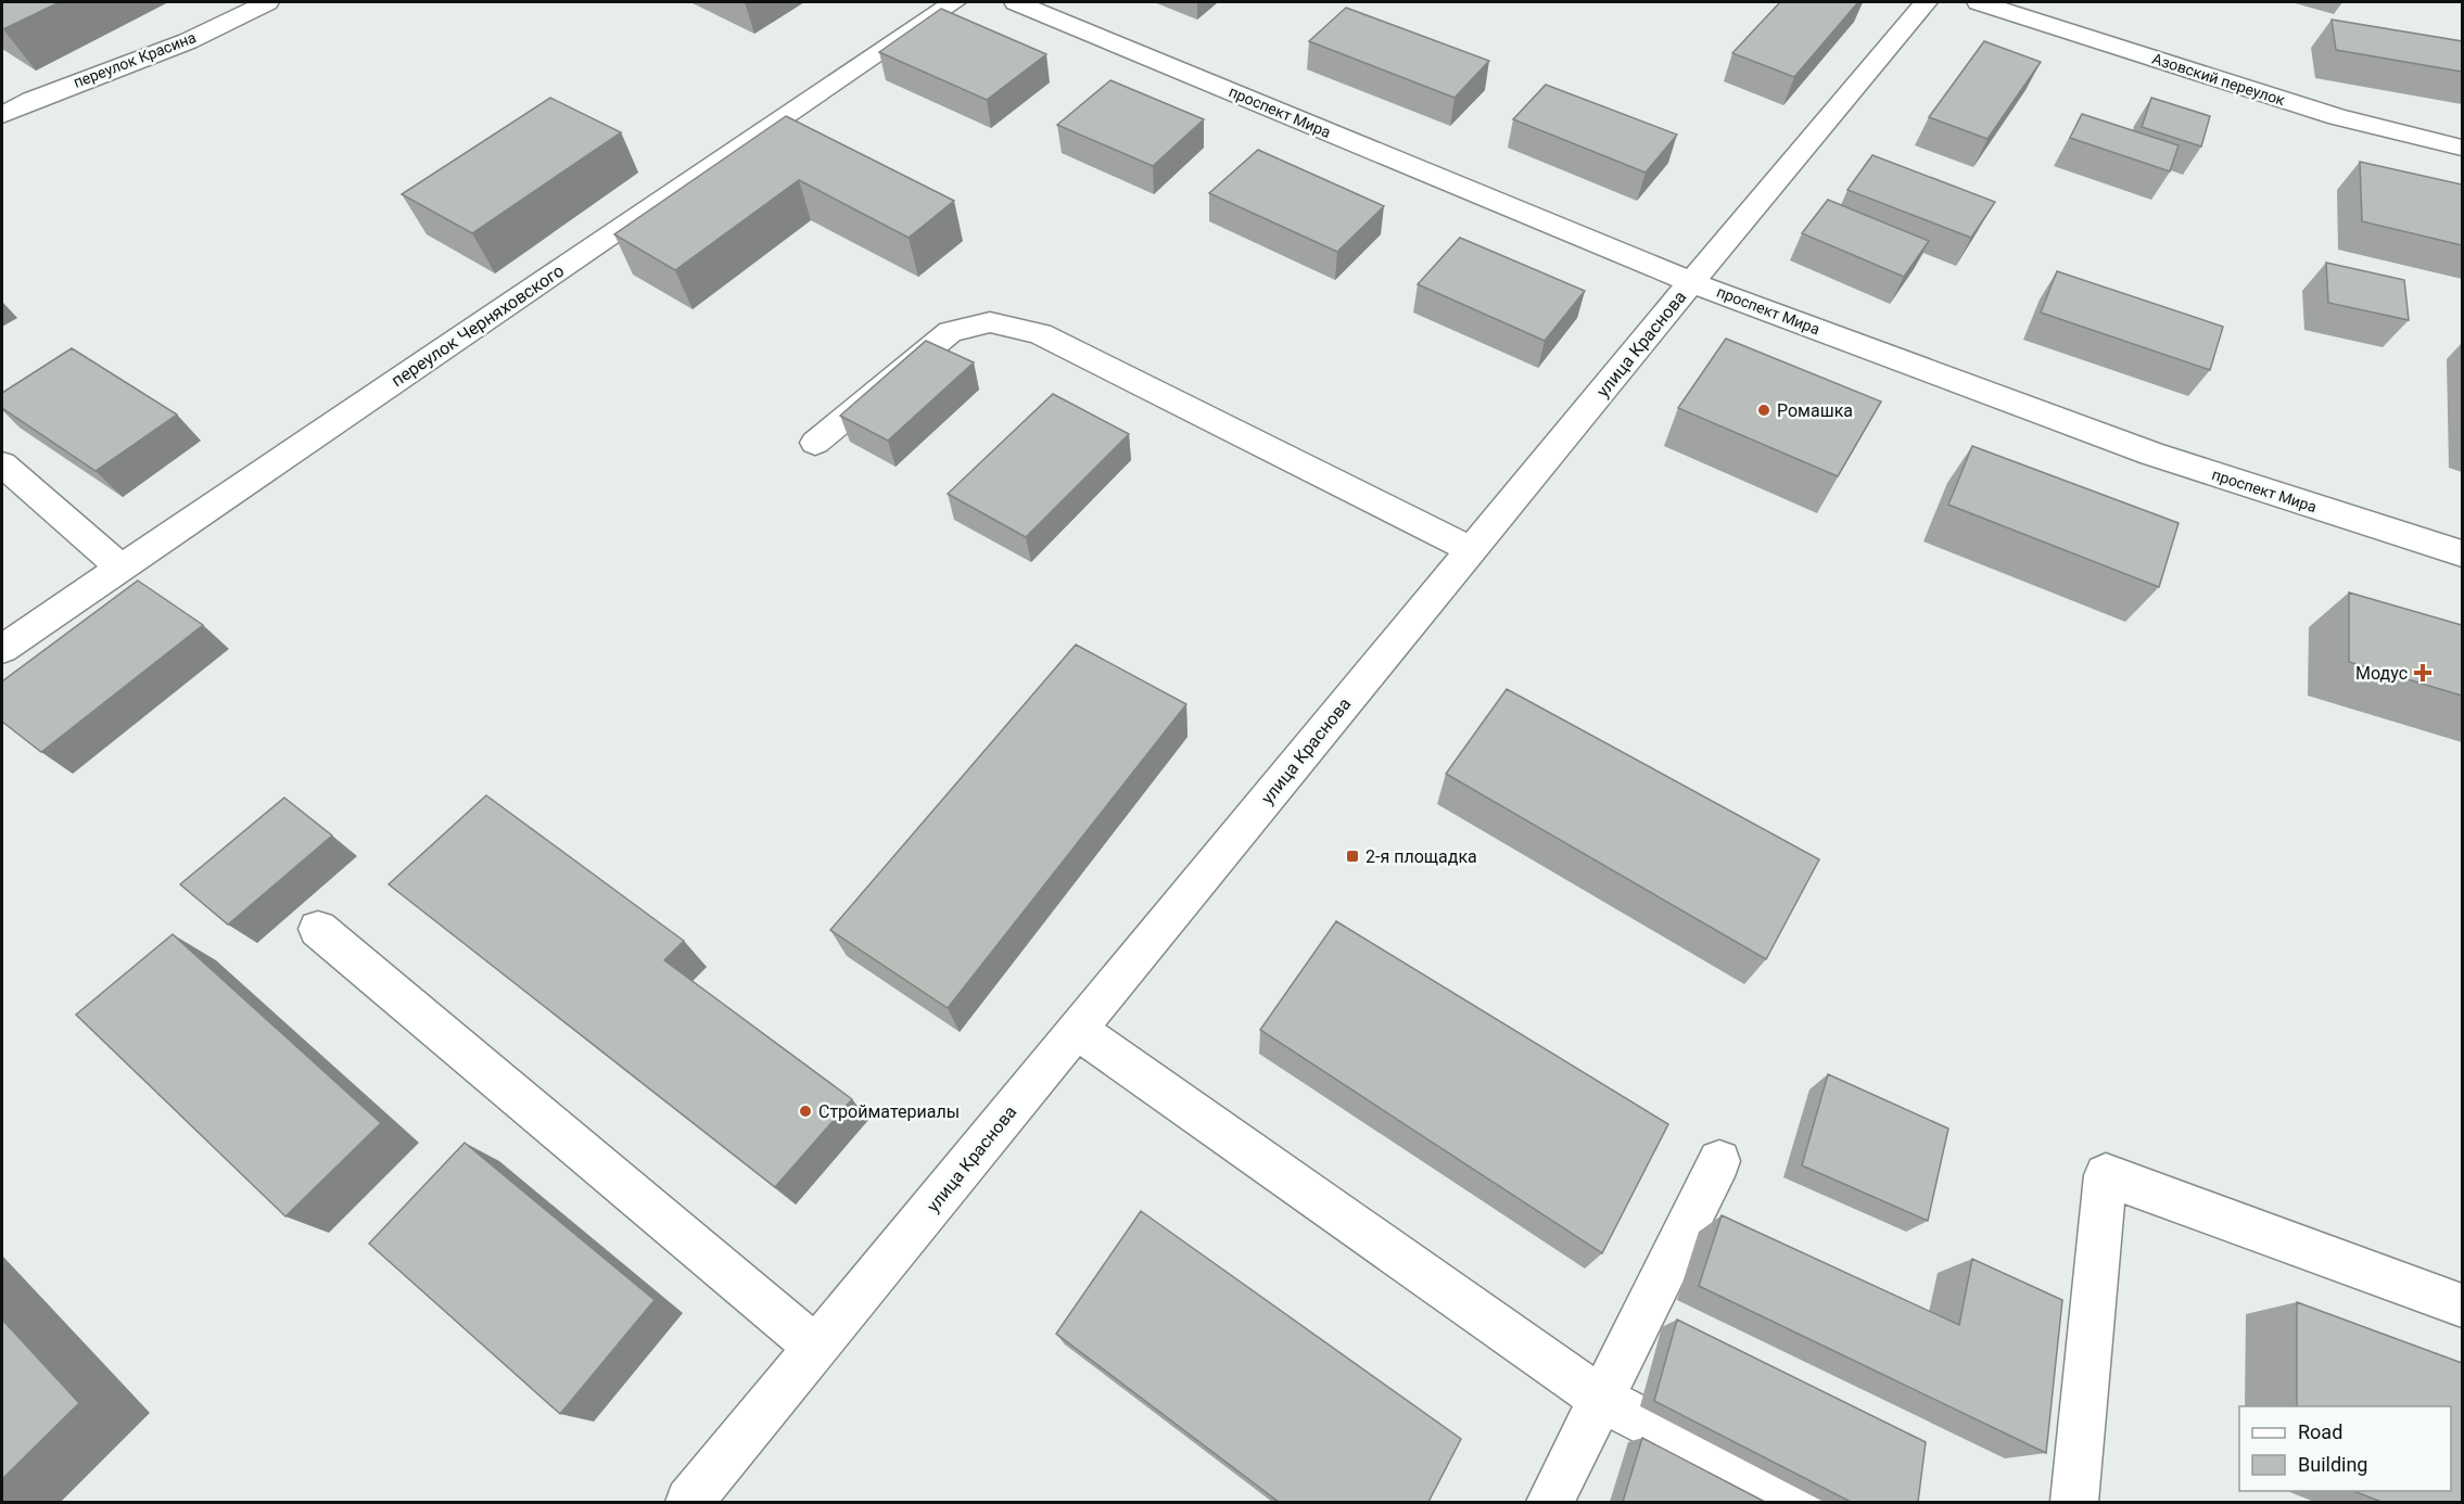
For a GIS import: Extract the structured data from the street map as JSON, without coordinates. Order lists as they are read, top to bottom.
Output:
{
  "streets": {
    "street": [
      "переулок Красина",
      "Азовский переулок",
      "проспект Мира",
      "переулок Черняховского",
      "улица Краснова"
    ]
  },
  "crossings": [
    ["проспект Мира", "улица Краснова"]
  ],
  "places": {
    "other": ["Ромашка", "Стройматериалы"],
    "health": ["Модус"],
    "transit": ["2-я площадка"]
  },
  "legend": ["Road", "Building"]
}
